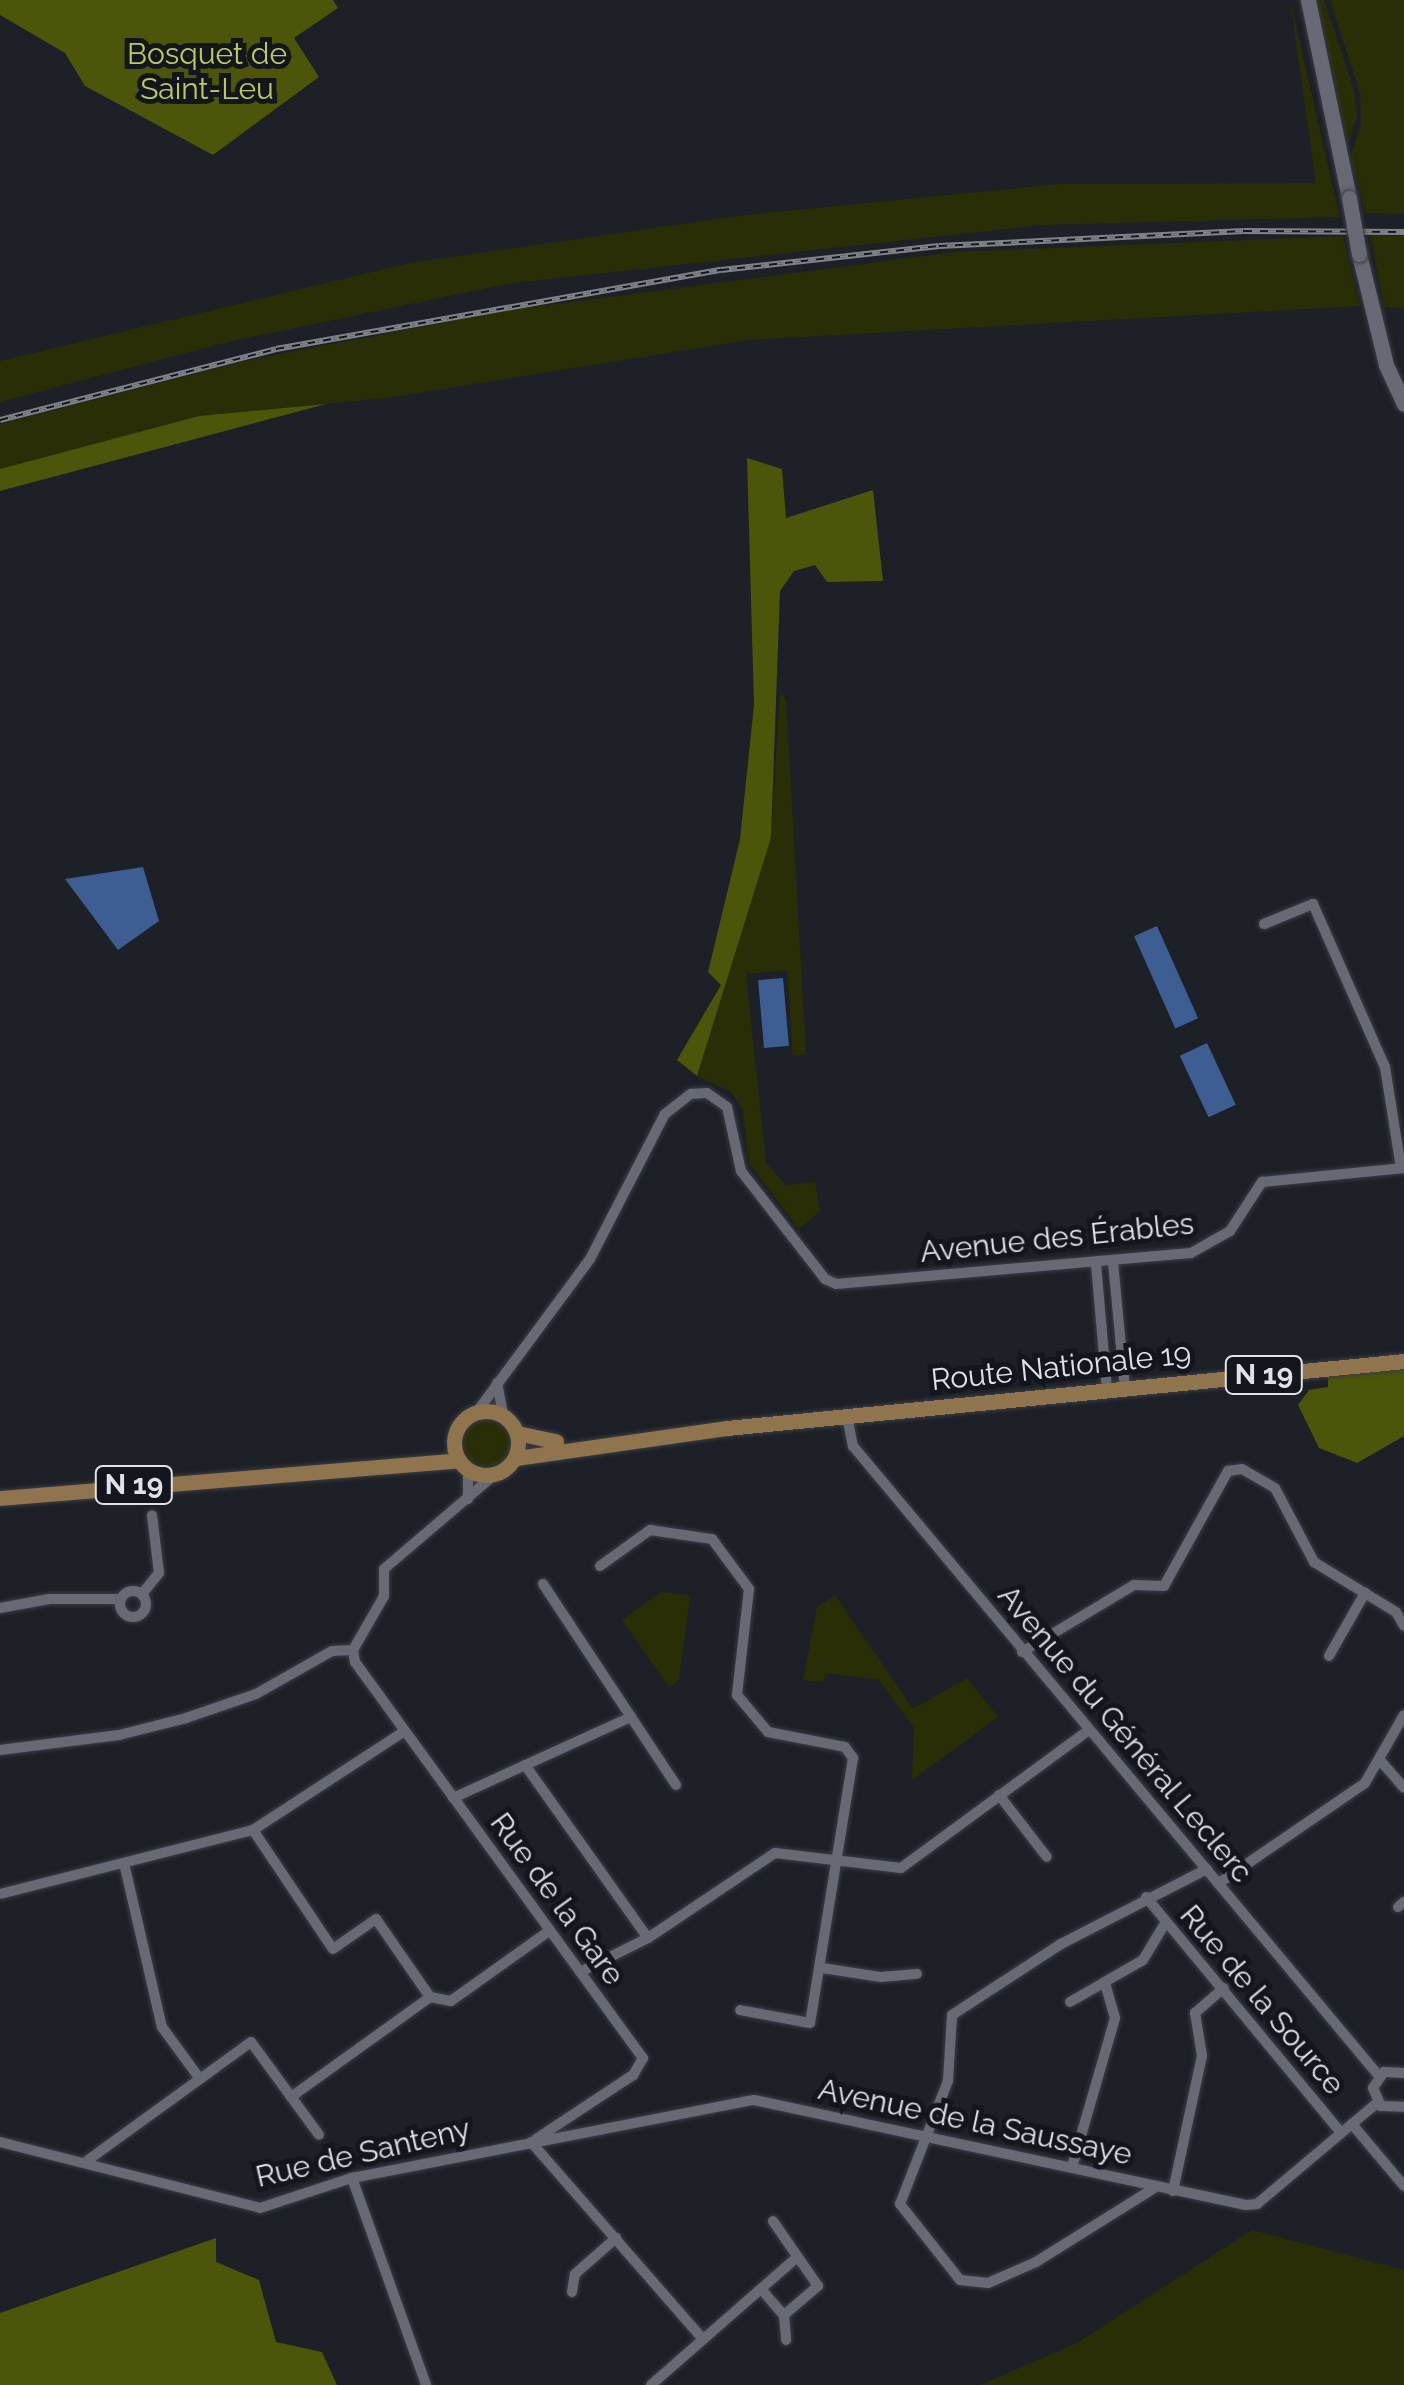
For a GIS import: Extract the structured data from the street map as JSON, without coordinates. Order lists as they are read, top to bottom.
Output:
{
  "streets": {
    "main road": ["Route Nationale 19", "N 19"],
    "street": [
      "Avenue des Érables",
      "Avenue du Général Leclerc",
      "Rue de la Gare",
      "Rue de la Source",
      "Avenue de la Saussaye",
      "Rue de Santeny"
    ]
  },
  "crossings": [
    ["Route Nationale 19", "N 19"],
    ["Route Nationale 19", "Avenue du Général Leclerc"],
    ["Rue de la Gare", "Rue de Santeny"],
    ["Rue de la Source", "Avenue de la Saussaye"],
    ["Avenue de la Saussaye", "Rue de Santeny"]
  ],
  "parks": ["Bosquet de Saint-Leu"]
}
